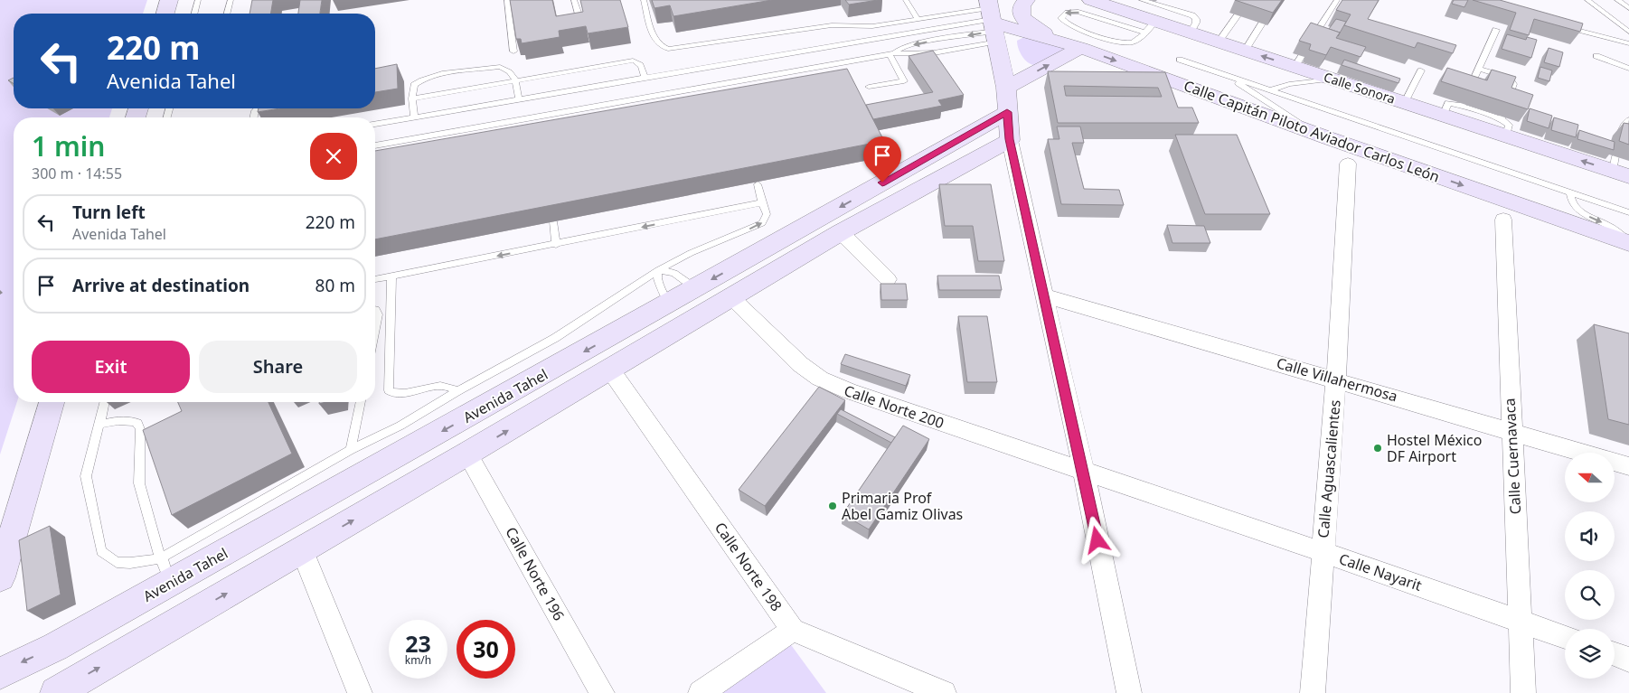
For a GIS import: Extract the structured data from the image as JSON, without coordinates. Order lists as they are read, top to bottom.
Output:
{
  "streets": {
    "street": [
      "Calle Sonora",
      "Calle Capitán Piloto Aviador Carlos León",
      "Calle Villahermosa",
      "Avenida Tahel",
      "Calle Norte 200",
      "Calle Cuernavaca",
      "Calle Aguascalientes",
      "Calle Norte 198",
      "Calle Nayarit",
      "Calle Norte 196"
    ]
  },
  "crossings": [
    ["Calle Capitán Piloto Aviador Carlos León", "Avenida Tahel"],
    ["Calle Villahermosa", "Calle Cuernavaca"],
    ["Calle Villahermosa", "Calle Aguascalientes"],
    ["Avenida Tahel", "Calle Norte 200"],
    ["Avenida Tahel", "Calle Norte 198"],
    ["Avenida Tahel", "Calle Norte 196"],
    ["Calle Norte 200", "Calle Nayarit"],
    ["Calle Cuernavaca", "Calle Nayarit"],
    ["Calle Aguascalientes", "Calle Nayarit"]
  ],
  "one_way": ["Calle Sonora", "Calle Capitán Piloto Aviador Carlos León"],
  "places": ["Hostel México DF Airport", "Primaria Prof Abel Gamiz Olivas"],
  "north": "left",
  "page": {
    "turn": ["220 m", "Avenida Tahel"],
    "heading": ["1 min", "300 m · 14:55"],
    "list": [
      {
        "name": "Turn left",
        "note": "Avenida Tahel",
        "value": "220 m"
      },
      {
        "name": "Arrive at destination",
        "value": "80 m"
      }
    ],
    "buttons": ["Exit", "Share"],
    "speed": "23 km/h",
    "limit": "30"
  }
}
